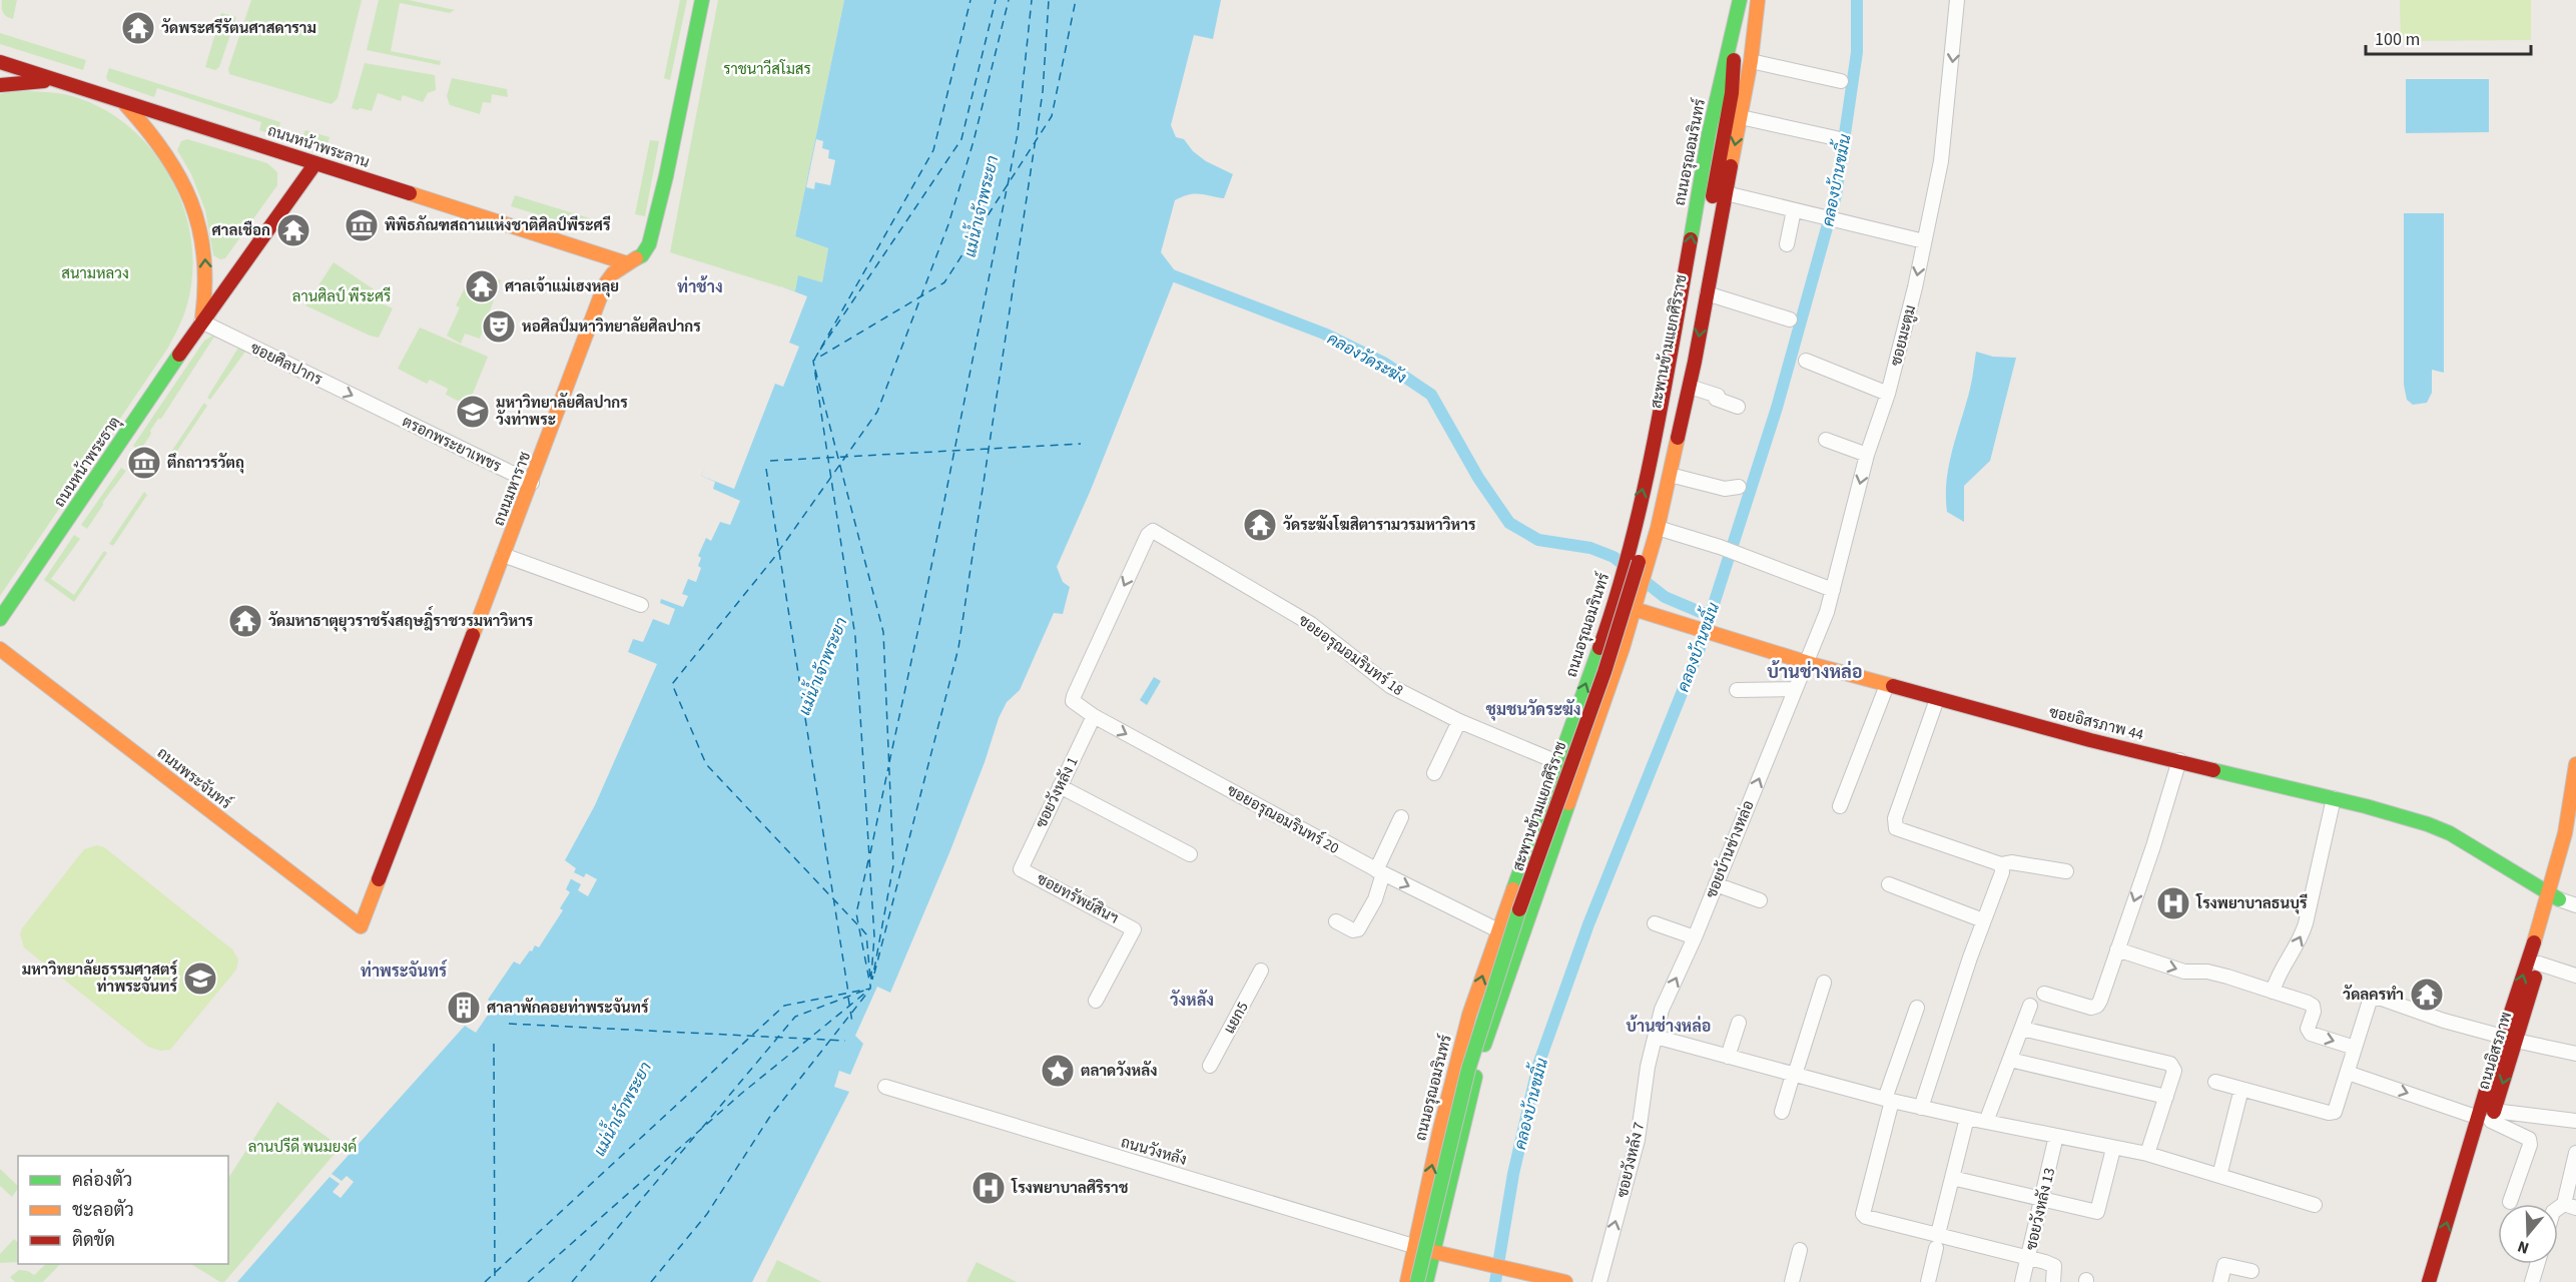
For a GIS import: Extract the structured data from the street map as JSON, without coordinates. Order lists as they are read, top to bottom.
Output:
{
  "streets": {
    "main road": [
      "ถนนหน้าพระลาน",
      "ถนนอรุณอมรินทร์",
      "สะพานข้ามแยกศิริราช",
      "ถนนหน้าพระธาตุ",
      "ถนนมหาราช",
      "ซอยอิสรภาพ 44",
      "ถนนพระจันทร์",
      "ถนนอิสรภาพ"
    ],
    "street": [
      "ซอยมะตูม",
      "ซอยศิลปากร",
      "ตรอกพระยาเพชร",
      "ซอยอรุณอมรินทร์ 18",
      "ซอยวังหลัง 1",
      "ซอยอรุณอมรินทร์ 20",
      "ซอยบ้านช่างหล่อ",
      "ซอยทรัพย์สินฯ",
      "แยก5",
      "ถนนวังหลัง",
      "ซอยวังหลัง 7",
      "ซอยวังหลัง 13"
    ]
  },
  "crossings": [
    ["ถนนหน้าพระลาน", "ถนนหน้าพระธาตุ"],
    ["ถนนหน้าพระลาน", "ถนนมหาราช"],
    ["ถนนอรุณอมรินทร์", "สะพานข้ามแยกศิริราช"],
    ["ถนนอรุณอมรินทร์", "ซอยอรุณอมรินทร์ 18"],
    ["ถนนอรุณอมรินทร์", "ซอยอิสรภาพ 44"],
    ["ถนนอรุณอมรินทร์", "ซอยอรุณอมรินทร์ 20"],
    ["ถนนอรุณอมรินทร์", "ถนนวังหลัง"],
    ["ซอยมะตูม", "ซอยอิสรภาพ 44"],
    ["ซอยมะตูม", "ซอยบ้านช่างหล่อ"],
    ["ซอยศิลปากร", "ตรอกพระยาเพชร"],
    ["ซอยศิลปากร", "ถนนหน้าพระธาตุ"],
    ["ตรอกพระยาเพชร", "ถนนมหาราช"],
    ["ถนนมหาราช", "ถนนพระจันทร์"],
    ["ซอยอรุณอมรินทร์ 18", "ซอยอรุณอมรินทร์ 20"],
    ["ซอยอิสรภาพ 44", "ซอยบ้านช่างหล่อ"],
    ["ซอยอิสรภาพ 44", "ถนนอิสรภาพ"],
    ["ซอยวังหลัง 1", "ซอยอรุณอมรินทร์ 20"],
    ["ซอยวังหลัง 1", "ซอยทรัพย์สินฯ"],
    ["ซอยบ้านช่างหล่อ", "ซอยวังหลัง 7"]
  ],
  "one_way": ["ซอยมะตูม", "ซอยศิลปากร", "ซอยวังหลัง 7"],
  "districts": [
    "ท่าช้าง",
    "บ้านช่างหล่อ",
    "ชุมชนวัดระฆัง",
    "ท่าพระจันทร์",
    "วังหลัง",
    "บ้านช่างหล่อ"
  ],
  "water": ["คลองบ้านขมิ้น", "แม่น้ำเจ้าพระยา", "คลองวัดระฆัง"],
  "parks": [
    "ราชนาวีสโมสร",
    "สนามหลวง",
    "ลานศิลป์ พีระศรี",
    "ลานปรีดี พนมยงค์"
  ],
  "places": {
    "temple": [
      "วัดพระศรีรัตนศาสดาราม",
      "ศาลเชือก",
      "ศาลเจ้าแม่เฮงหลุย",
      "วัดระฆังโฆสิตารามวรมหาวิหาร",
      "วัดมหาธาตุยุวราชรังสฤษฎิ์ราชวรมหาวิหาร",
      "วัดลครทำ"
    ],
    "museum": ["พิพิธภัณฑสถานแห่งชาติศิลป์พีระศรี", "ตึกถาวรวัตถุ"],
    "theatre": ["หอศิลป์มหาวิทยาลัยศิลปากร"],
    "school or university": ["มหาวิทยาลัยศิลปากร วังท่าพระ", "มหาวิทยาลัยธรรมศาสตร์ ท่าพระจันทร์"],
    "hospital": ["โรงพยาบาลธนบุรี", "โรงพยาบาลศิริราช"],
    "building": ["ศาลาพักคอยท่าพระจันทร์"],
    "place": ["ตลาดวังหลัง"]
  },
  "legend": ["คล่องตัว", "ชะลอตัว", "ติดขัด"],
  "scale_bar": "100 m",
  "north": "bottom"
}
